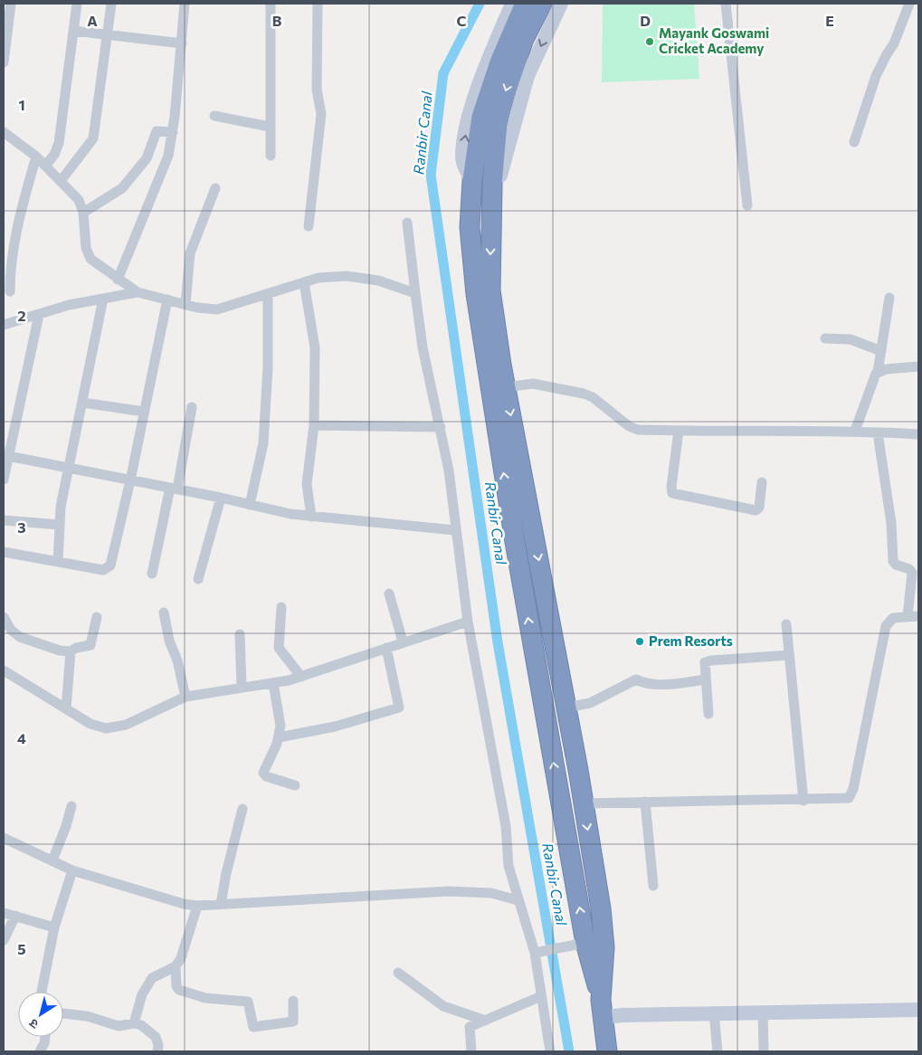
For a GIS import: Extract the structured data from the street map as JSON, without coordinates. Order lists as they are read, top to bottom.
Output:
{
  "water": ["Ranbir Canal"],
  "places": ["Mayank Goswami Cricket Academy", "Prem Resorts"],
  "north": "bottom left",
  "grid": {
    "columns": [
      "A",
      "B",
      "C",
      "D",
      "E"
    ],
    "rows": [
      "1",
      "2",
      "3",
      "4",
      "5"
    ]
  }
}
